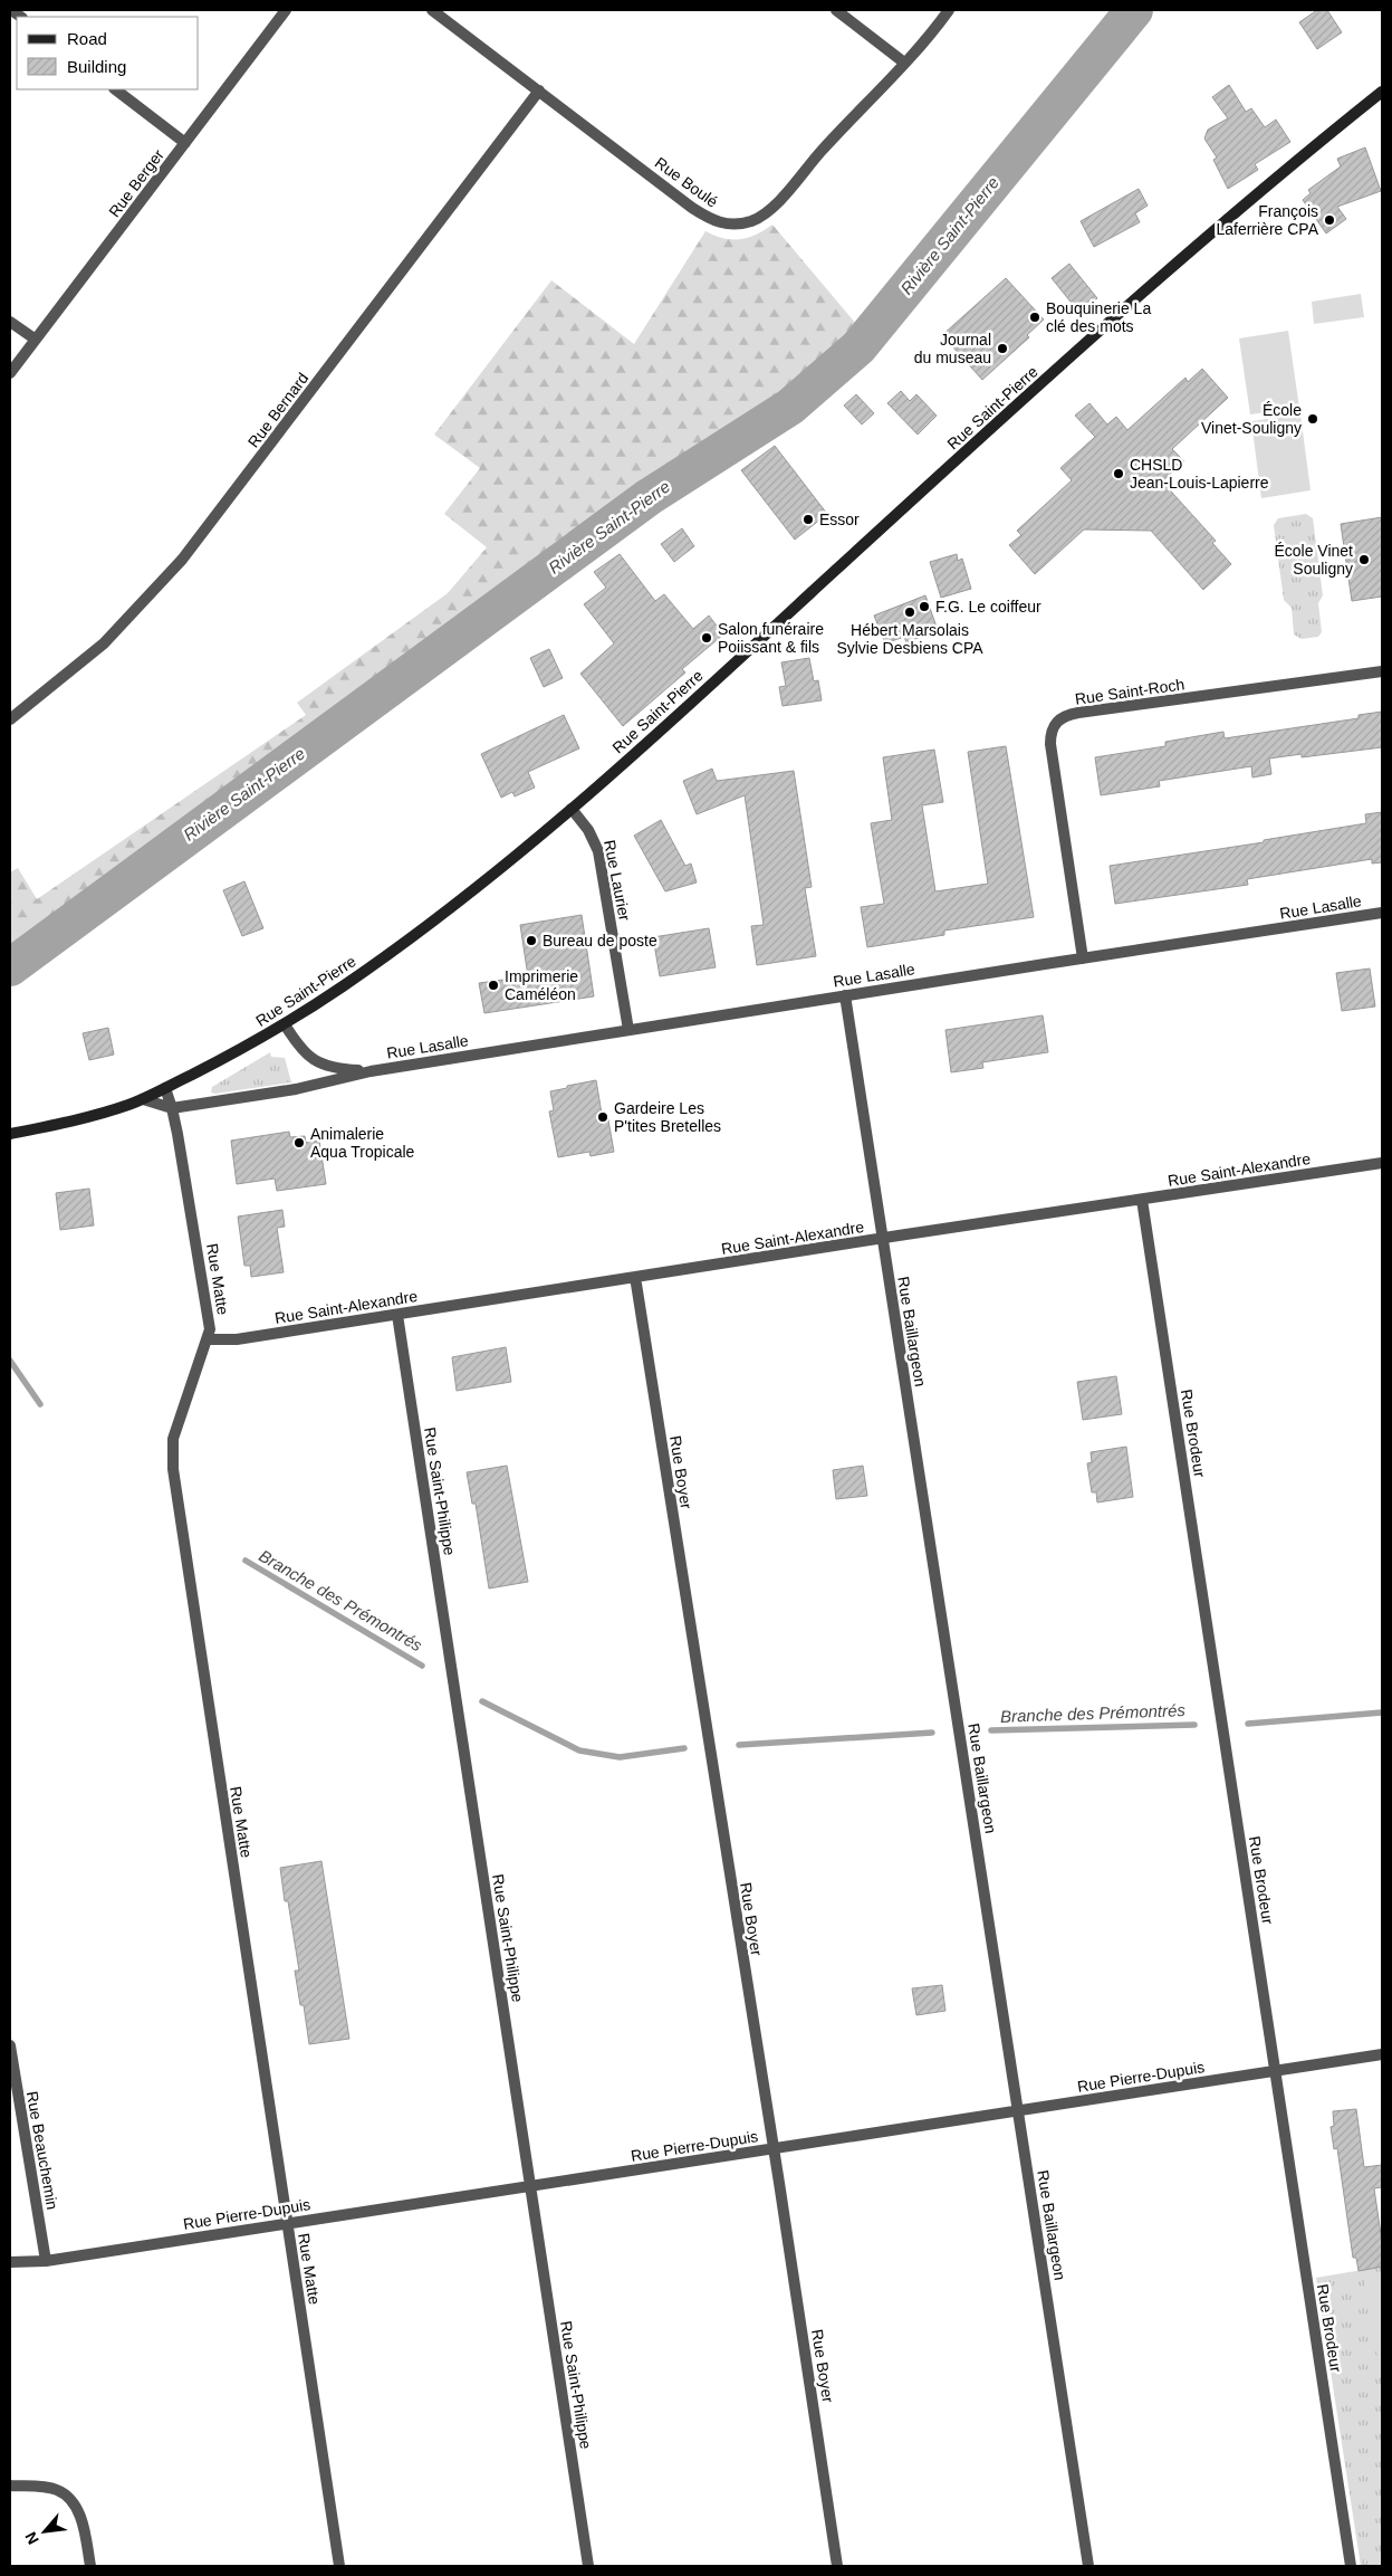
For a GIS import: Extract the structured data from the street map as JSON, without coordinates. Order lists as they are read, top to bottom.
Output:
{
  "streets": {
    "main road": ["Rue Saint-Pierre"],
    "street": [
      "Rue Boulé",
      "Rue Berger",
      "Rue Bernard",
      "Rue Saint-Roch",
      "Rue Laurier",
      "Rue Lasalle",
      "Rue Saint-Alexandre",
      "Rue Matte",
      "Rue Baillargeon",
      "Rue Brodeur",
      "Rue Boyer",
      "Rue Saint-Philippe",
      "Rue Pierre-Dupuis",
      "Rue Beauchemin"
    ]
  },
  "crossings": [
    ["Rue Boulé", "Rue Bernard"],
    ["Rue Saint-Pierre", "Rue Laurier"],
    ["Rue Saint-Pierre", "Rue Lasalle"],
    ["Rue Saint-Pierre", "Rue Matte"],
    ["Rue Saint-Roch", "Rue Lasalle"],
    ["Rue Laurier", "Rue Lasalle"],
    ["Rue Lasalle", "Rue Matte"],
    ["Rue Lasalle", "Rue Baillargeon"],
    ["Rue Saint-Alexandre", "Rue Matte"],
    ["Rue Saint-Alexandre", "Rue Baillargeon"],
    ["Rue Saint-Alexandre", "Rue Brodeur"],
    ["Rue Saint-Alexandre", "Rue Boyer"],
    ["Rue Saint-Alexandre", "Rue Saint-Philippe"],
    ["Rue Matte", "Rue Pierre-Dupuis"],
    ["Rue Baillargeon", "Rue Pierre-Dupuis"],
    ["Rue Brodeur", "Rue Pierre-Dupuis"],
    ["Rue Boyer", "Rue Pierre-Dupuis"],
    ["Rue Saint-Philippe", "Rue Pierre-Dupuis"],
    ["Rue Pierre-Dupuis", "Rue Beauchemin"]
  ],
  "water": ["Rivière Saint-Pierre", "Branche des Prémontrés"],
  "places": [
    "François Laferrière CPA",
    "Bouquinerie La clé des mots",
    "Journal du museau",
    "École Vinet-Souligny",
    "CHSLD Jean-Louis-Lapierre",
    "Essor",
    "École Vinet Souligny",
    "F.G. Le coiffeur",
    "Hébert Marsolais Sylvie Desbiens CPA",
    "Salon funéraire Poiissant & fils",
    "Bureau de poste",
    "Imprimerie Caméléon",
    "Gardeire Les P'tites Bretelles",
    "Animalerie Aqua Tropicale"
  ],
  "legend": ["Road", "Building"],
  "north": "bottom left"
}
